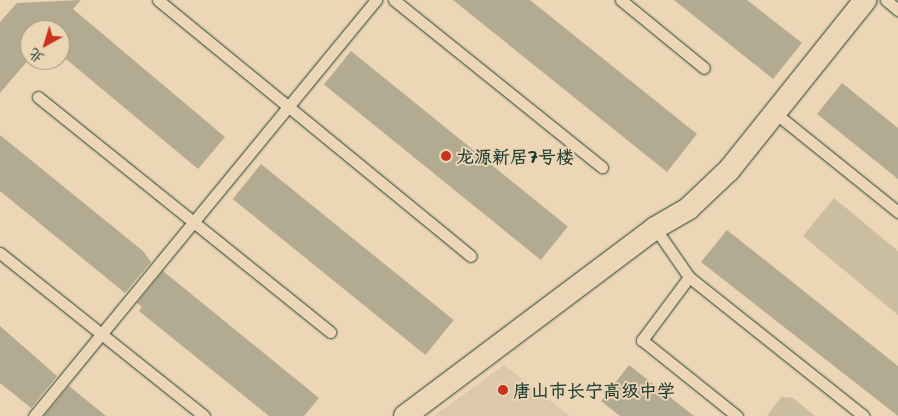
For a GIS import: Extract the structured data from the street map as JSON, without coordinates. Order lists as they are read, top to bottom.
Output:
{
  "places": ["龙源新居7号楼", "唐山市长宁高级中学"],
  "north": "bottom left"
}
